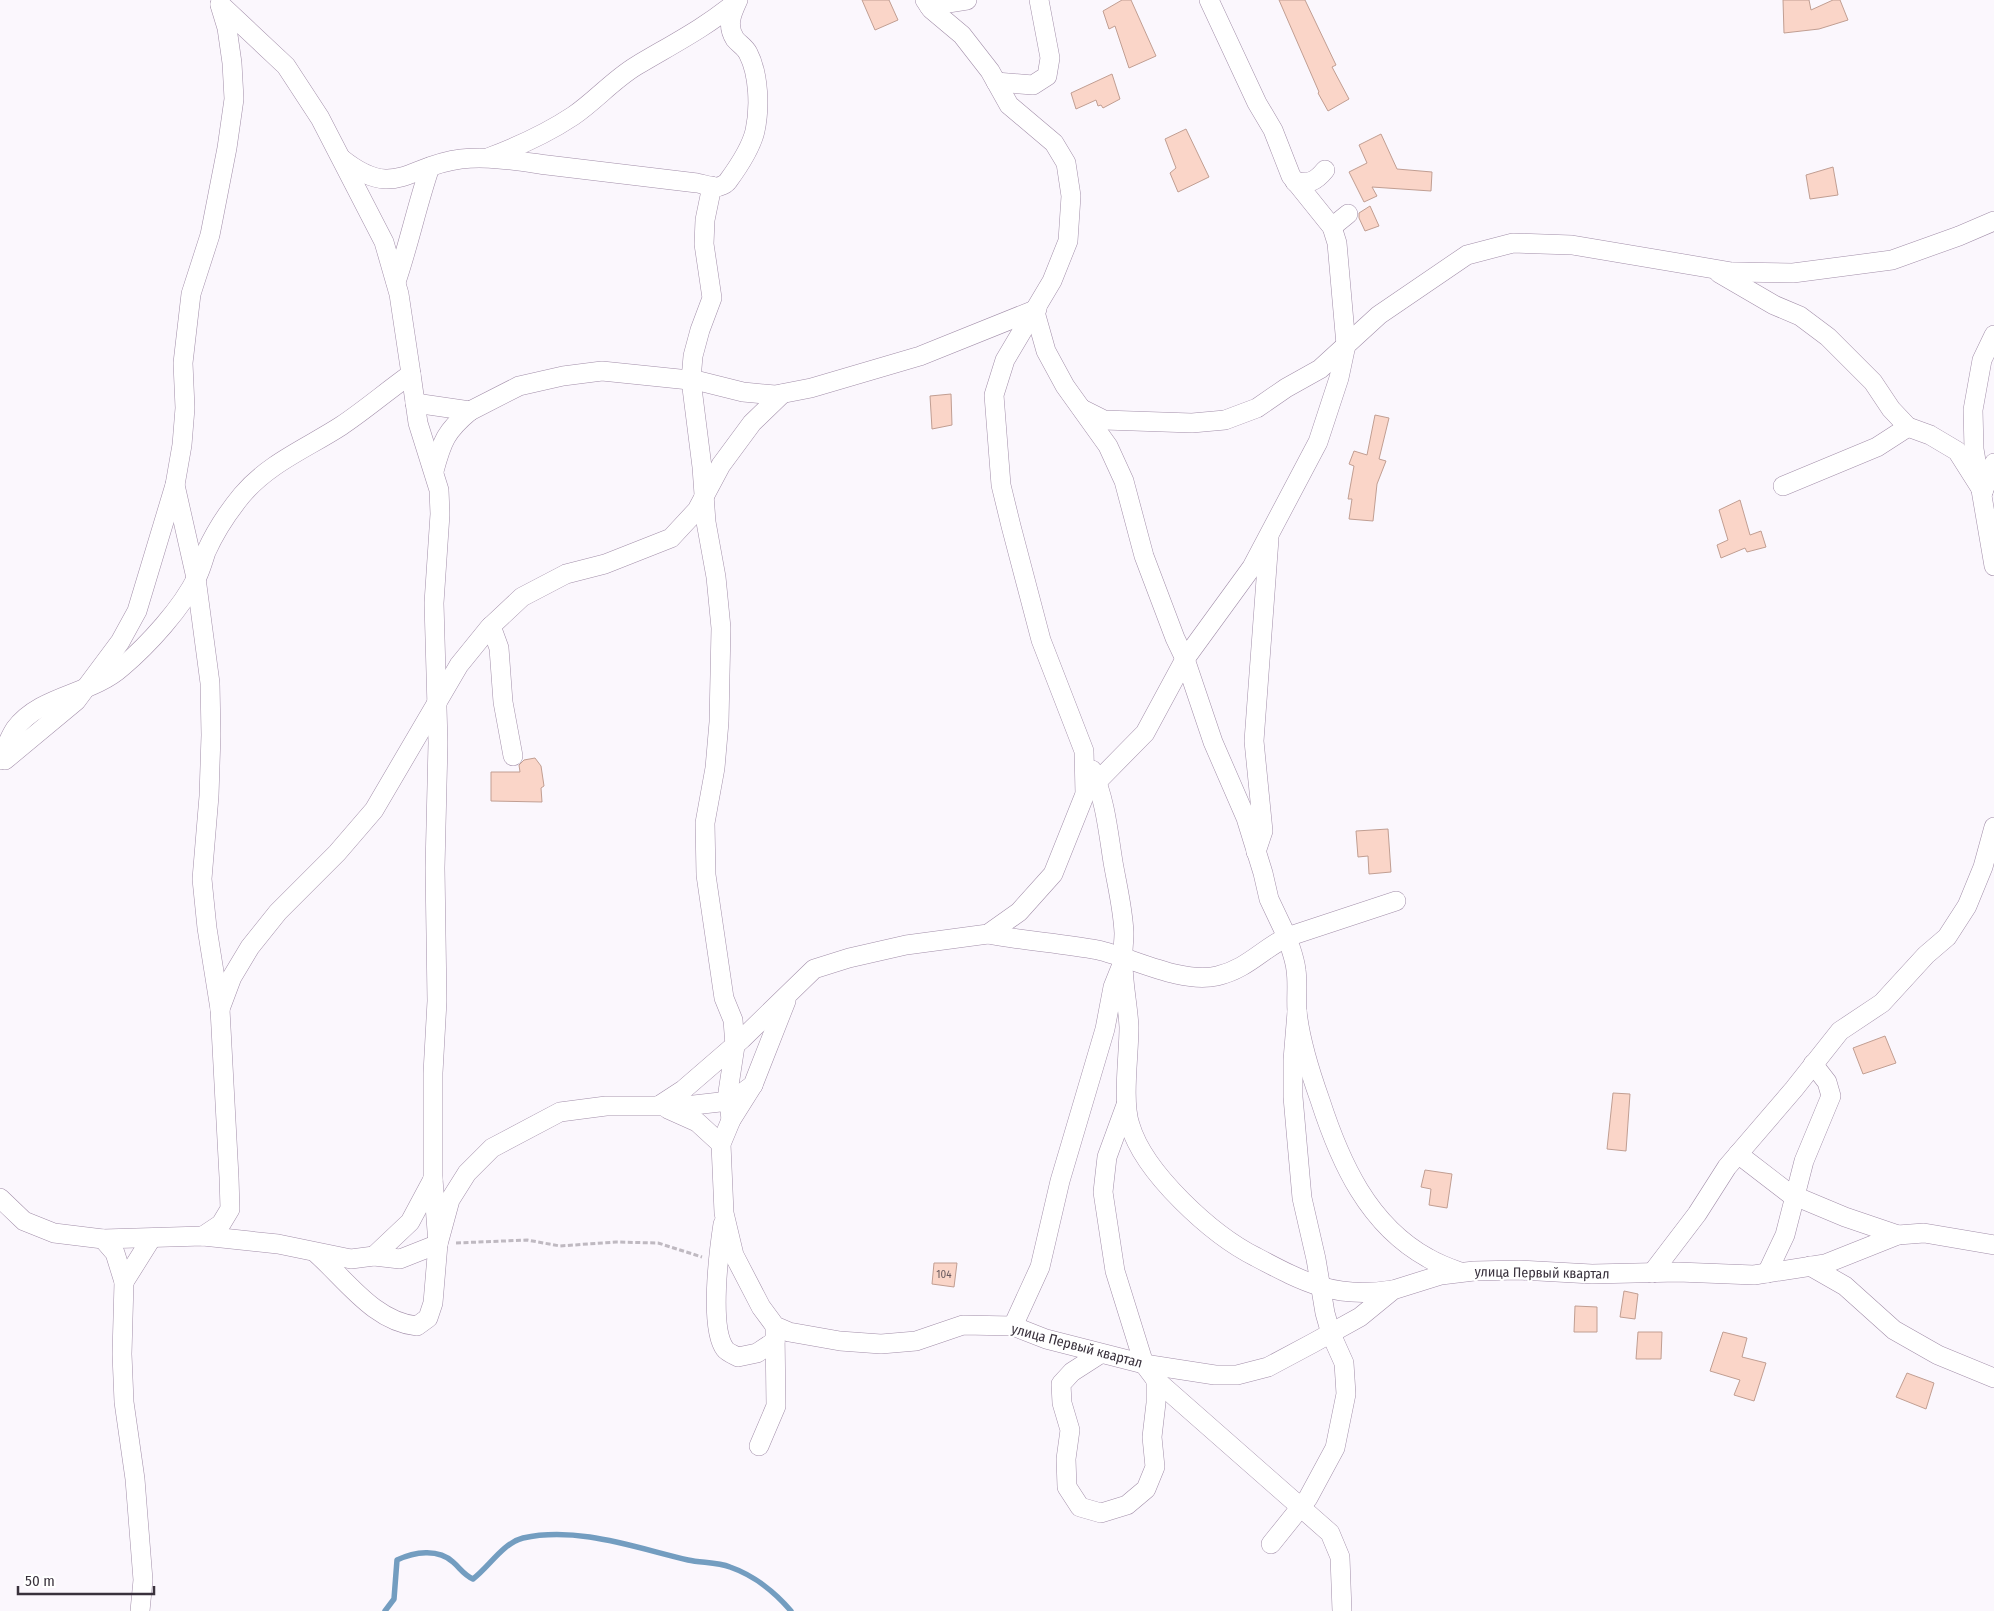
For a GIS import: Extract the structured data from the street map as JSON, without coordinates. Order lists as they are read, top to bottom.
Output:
{
  "streets": {
    "street": ["улица Первый квартал"]
  },
  "house_numbers": ["104"],
  "scale_bar": "50 m"
}
